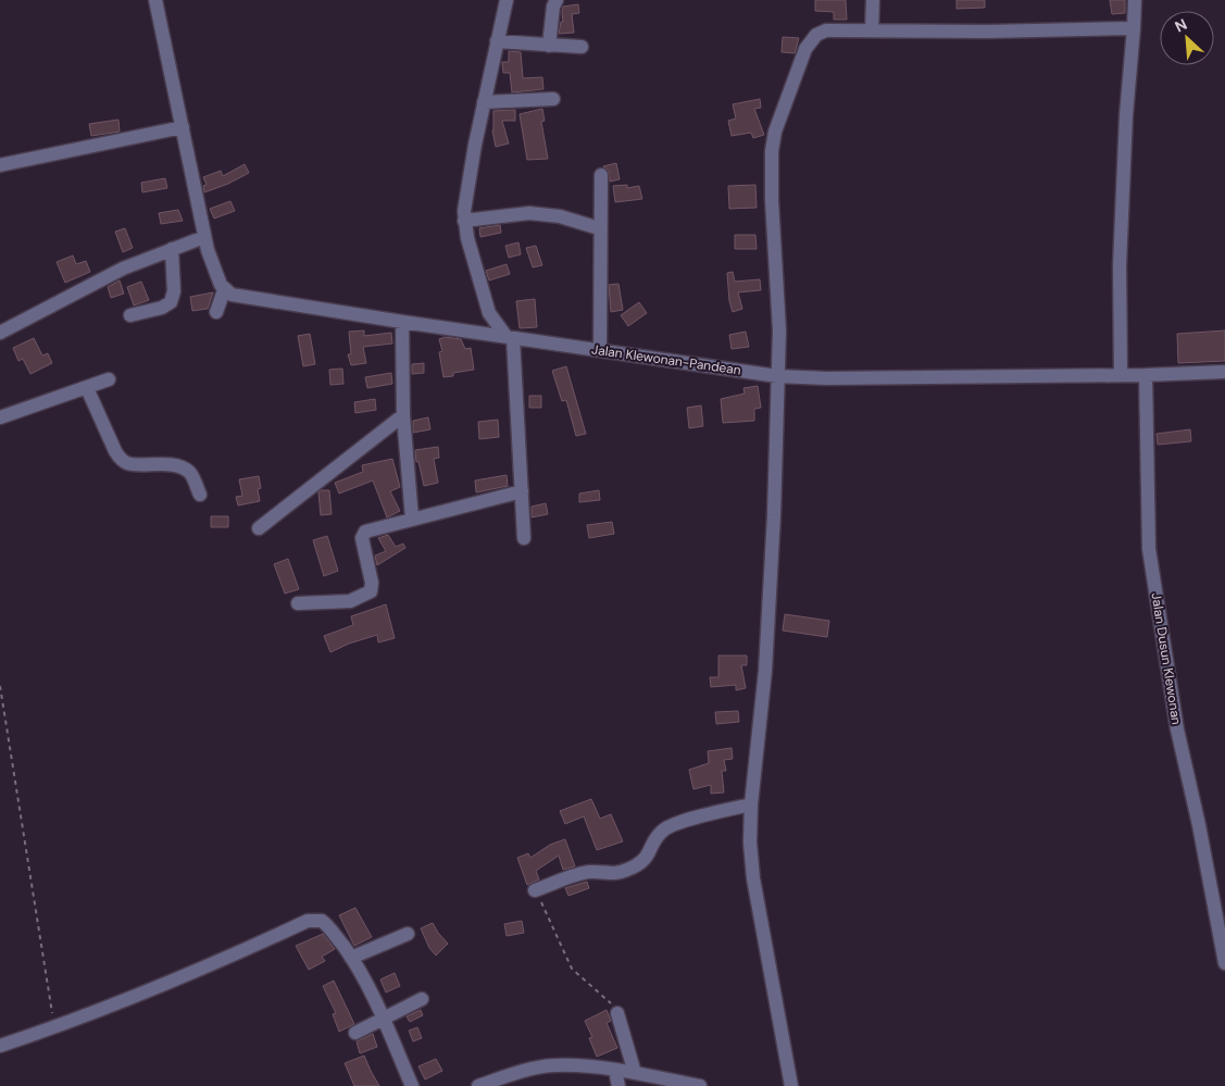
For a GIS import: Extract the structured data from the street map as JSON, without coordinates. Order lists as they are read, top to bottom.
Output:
{
  "streets": {
    "street": ["Jalan Klewonan-Pandean", "Jalan Dusun Klewonan"]
  },
  "north": "top left"
}
